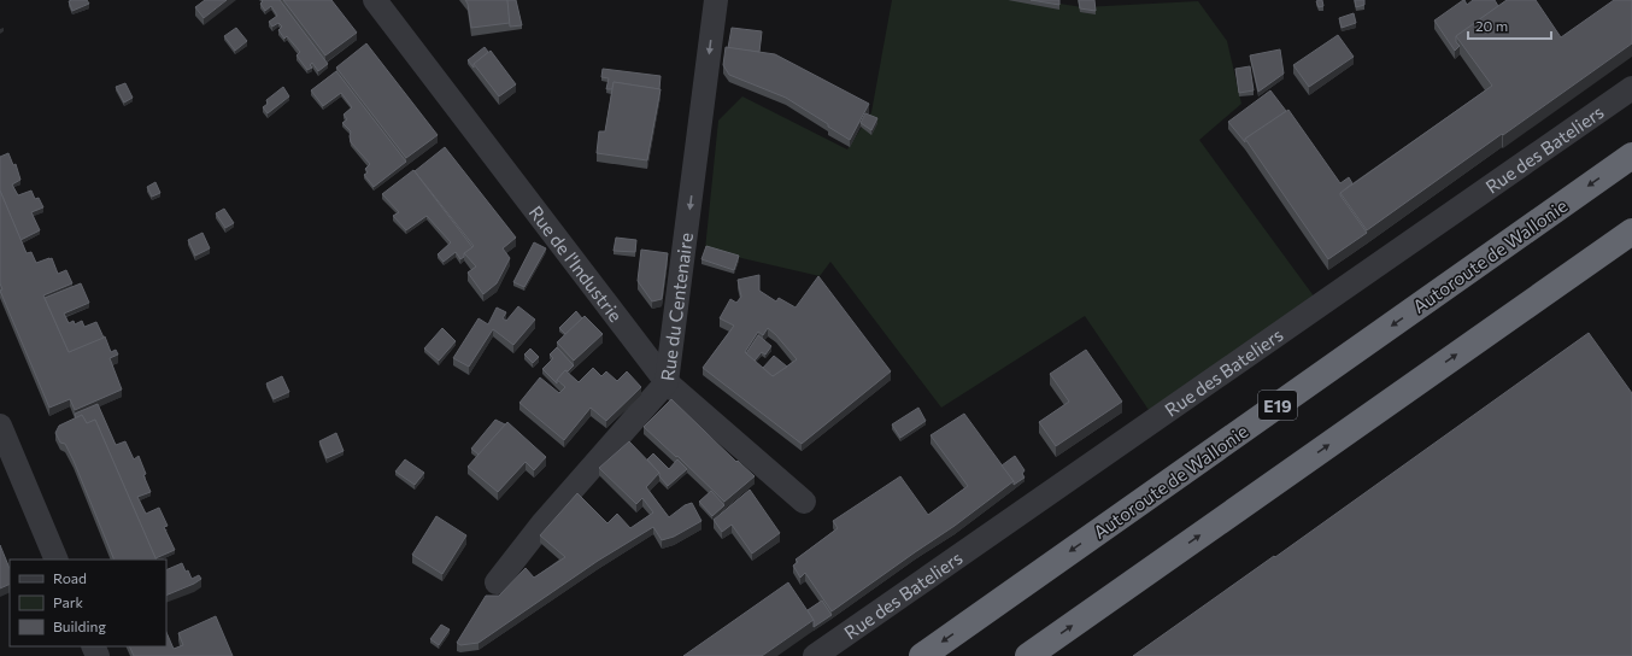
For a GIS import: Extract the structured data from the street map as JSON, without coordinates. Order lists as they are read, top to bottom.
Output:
{
  "streets": {
    "highway": ["Autoroute de Wallonie", "E19"],
    "street": ["Rue des Bateliers", "Rue de l'Industrie", "Rue du Centenaire"]
  },
  "crossings": [
    ["Rue de l'Industrie", "Rue du Centenaire"]
  ],
  "one_way": ["Rue du Centenaire"],
  "legend": ["Road", "Park", "Building"],
  "scale_bar": "20 m"
}
